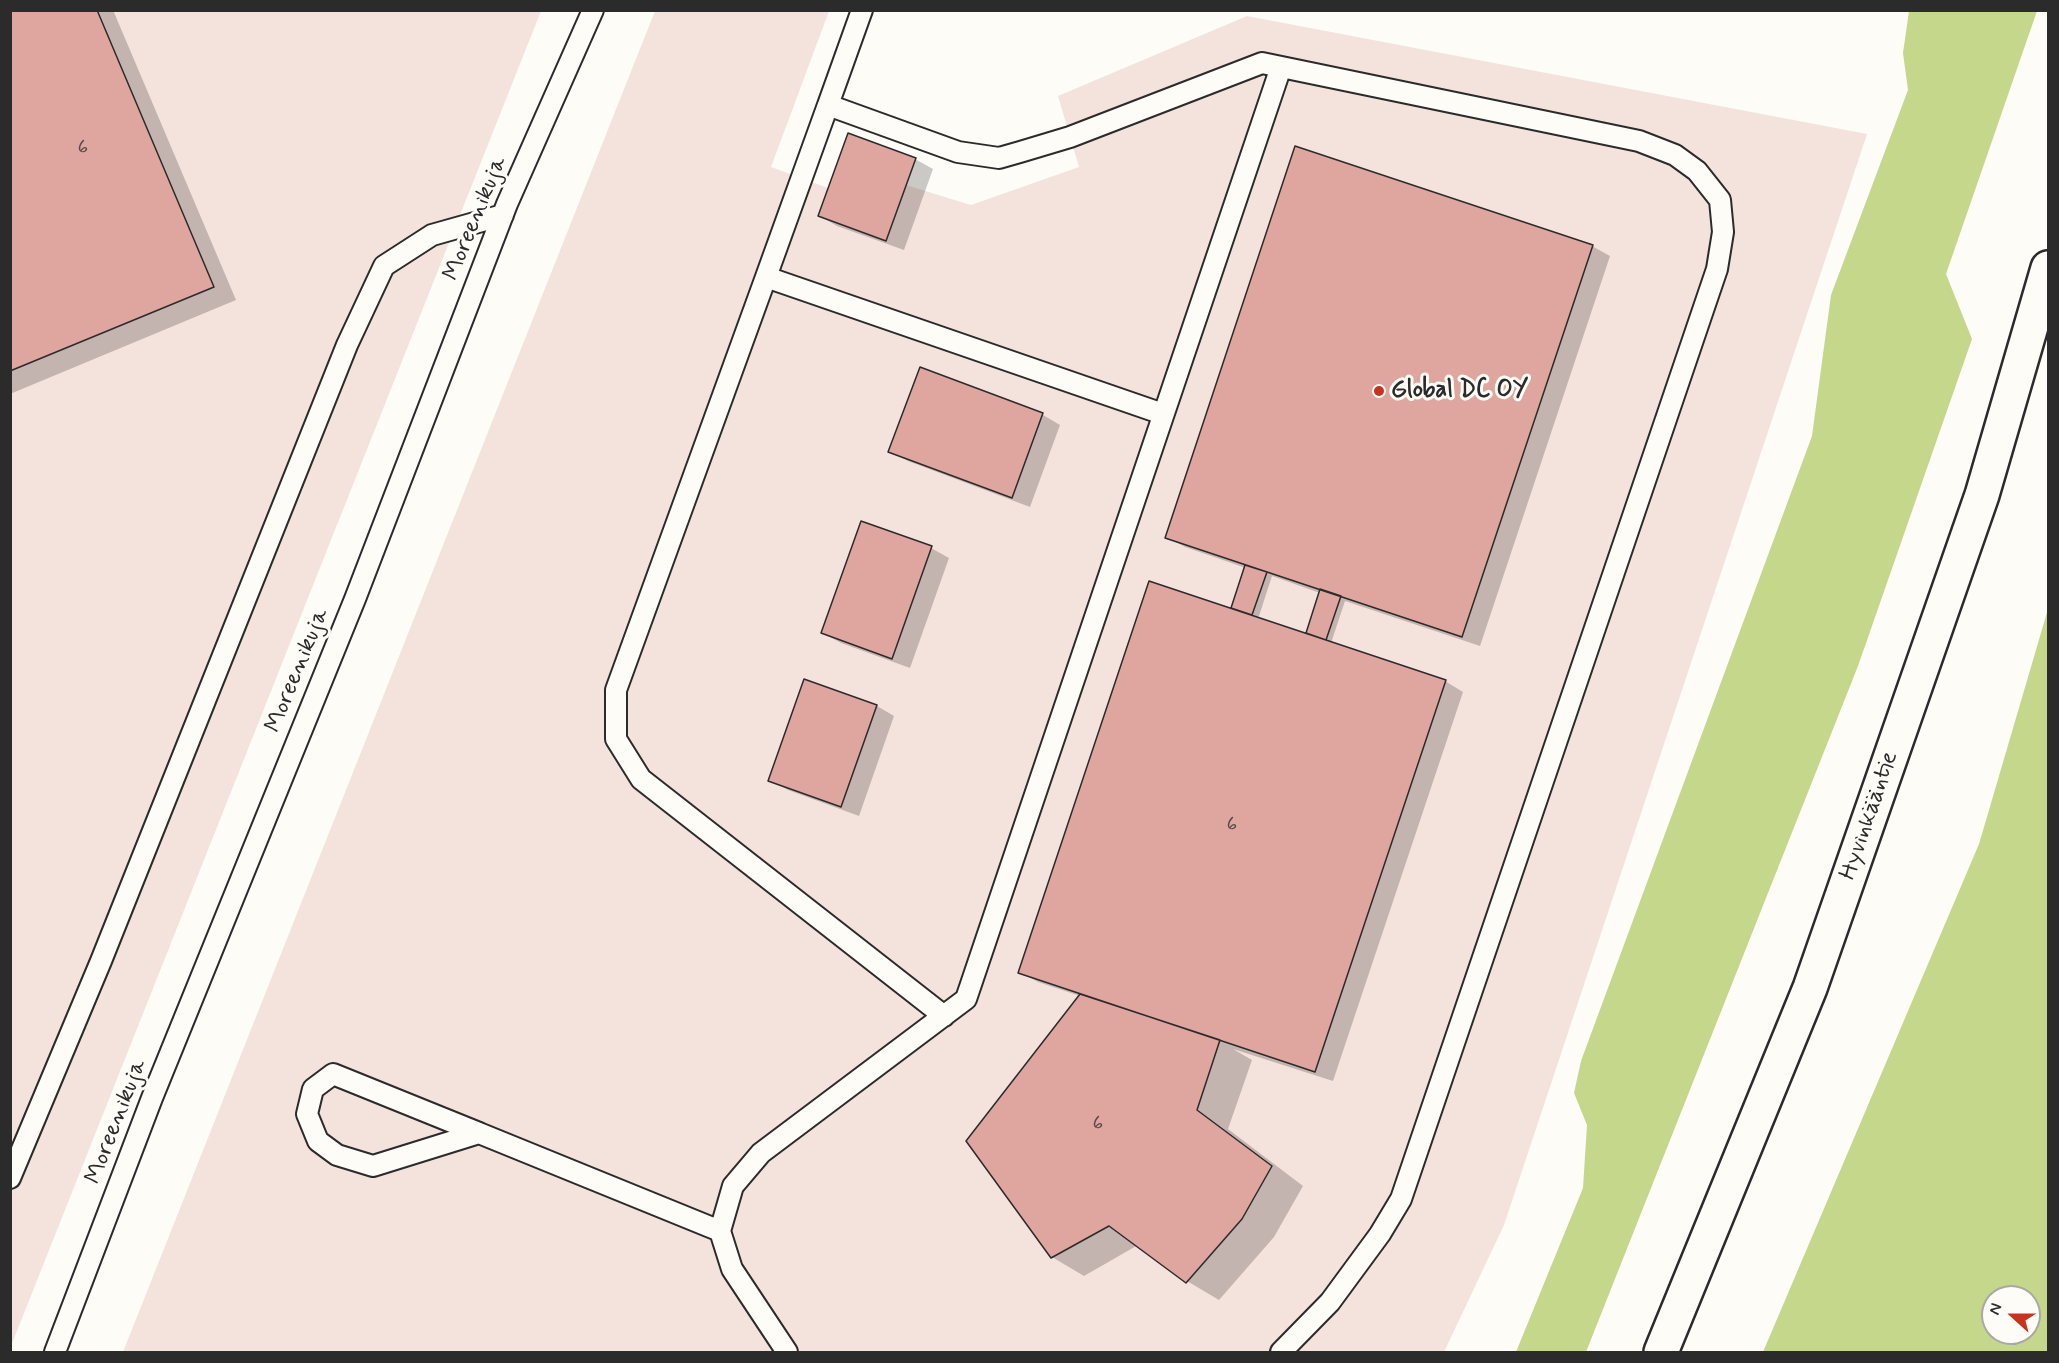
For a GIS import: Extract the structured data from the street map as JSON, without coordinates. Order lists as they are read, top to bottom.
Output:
{
  "streets": {
    "highway": ["Hyvinkääntie"],
    "lane": ["Moreenikuja"]
  },
  "places": ["Global DC OY"],
  "house_numbers": ["6", "6", "6"],
  "north": "left"
}
